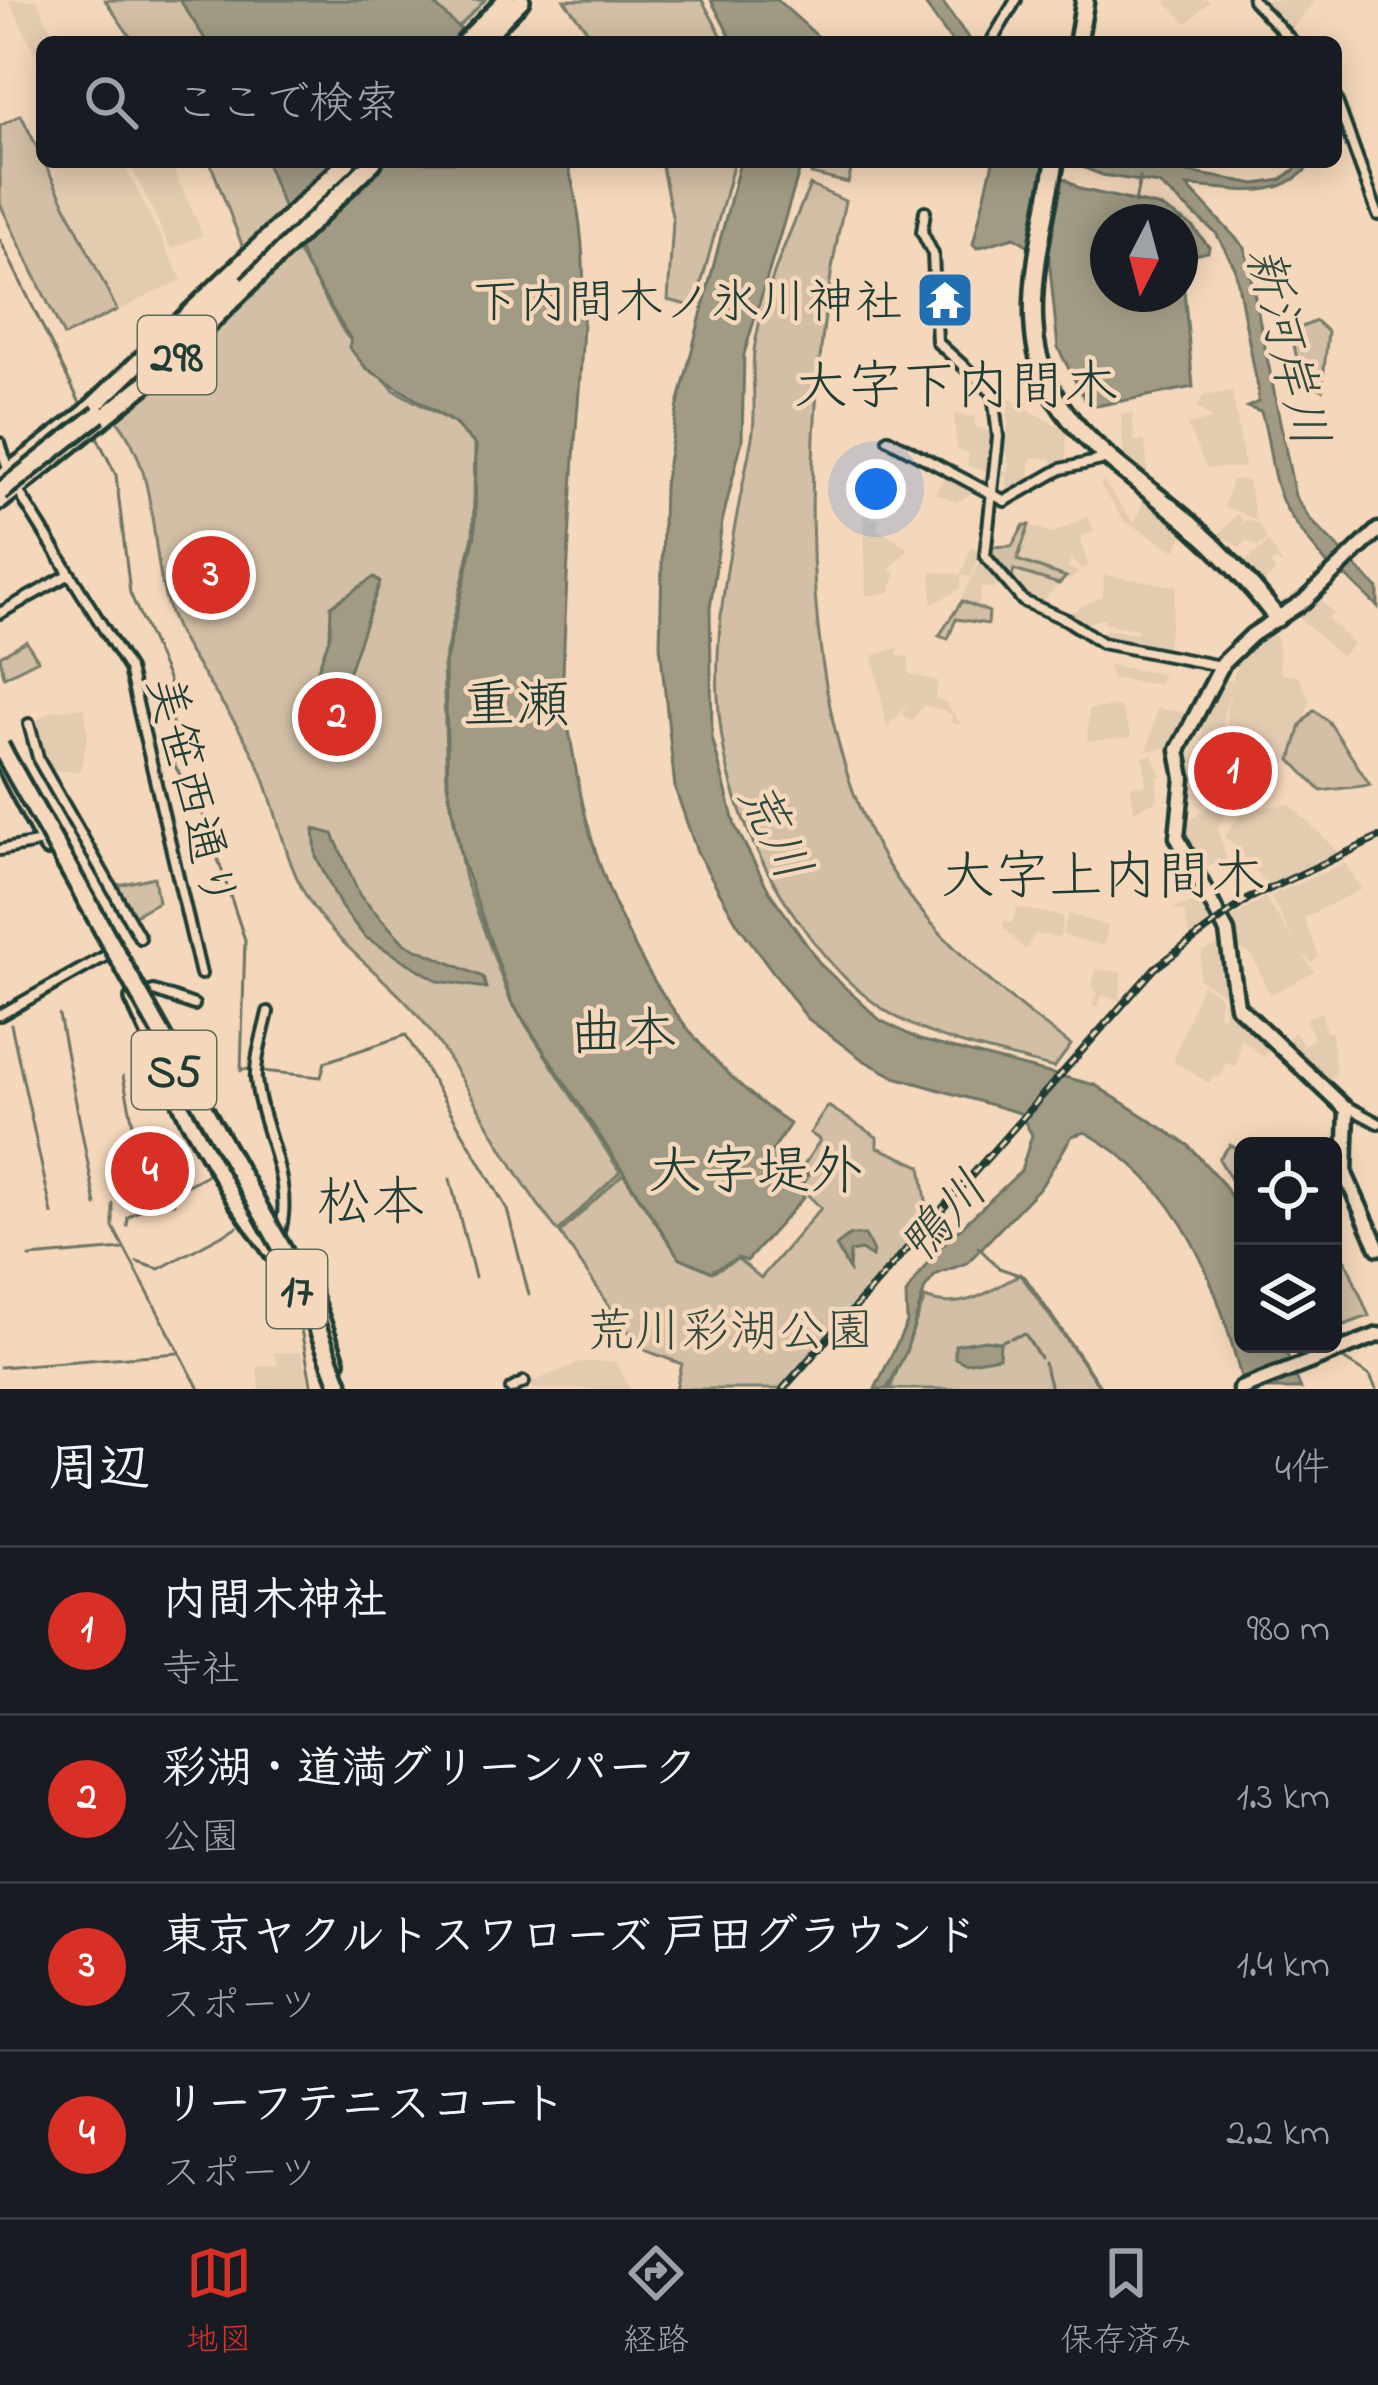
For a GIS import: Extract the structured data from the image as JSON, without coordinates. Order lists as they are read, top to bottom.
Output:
{
  "streets": {
    "highway": ["298", "S5", "17"],
    "street": ["美笹西通り"]
  },
  "crossings": [
    ["298", "美笹西通り"],
    ["S5", "17"]
  ],
  "districts": [
    "大字下内間木",
    "重瀬",
    "大字上内間木",
    "曲本",
    "大字堤外",
    "松本"
  ],
  "water": ["新河岸川", "荒川", "鴨川"],
  "parks": ["荒川彩湖公園"],
  "places": {
    "temple": ["下内間木ノ氷川神社"]
  },
  "north": "bottom",
  "page": {
    "search": "ここで検索",
    "pins": [
      "3",
      "2",
      "1",
      "4"
    ],
    "heading": ["周辺", "4件"],
    "list": [
      {
        "mark": "1",
        "name": "内間木神社",
        "note": "寺社",
        "value": "980 m"
      },
      {
        "mark": "2",
        "name": "彩湖・道満グリーンパーク",
        "note": "公園",
        "value": "1.3 km"
      },
      {
        "mark": "3",
        "name": "東京ヤクルトスワローズ 戸田グラウンド",
        "note": "スポーツ",
        "value": "1.4 km"
      },
      {
        "mark": "4",
        "name": "リーフテニスコート",
        "note": "スポーツ",
        "value": "2.2 km"
      }
    ],
    "nav": ["地図", "経路", "保存済み"]
  }
}
